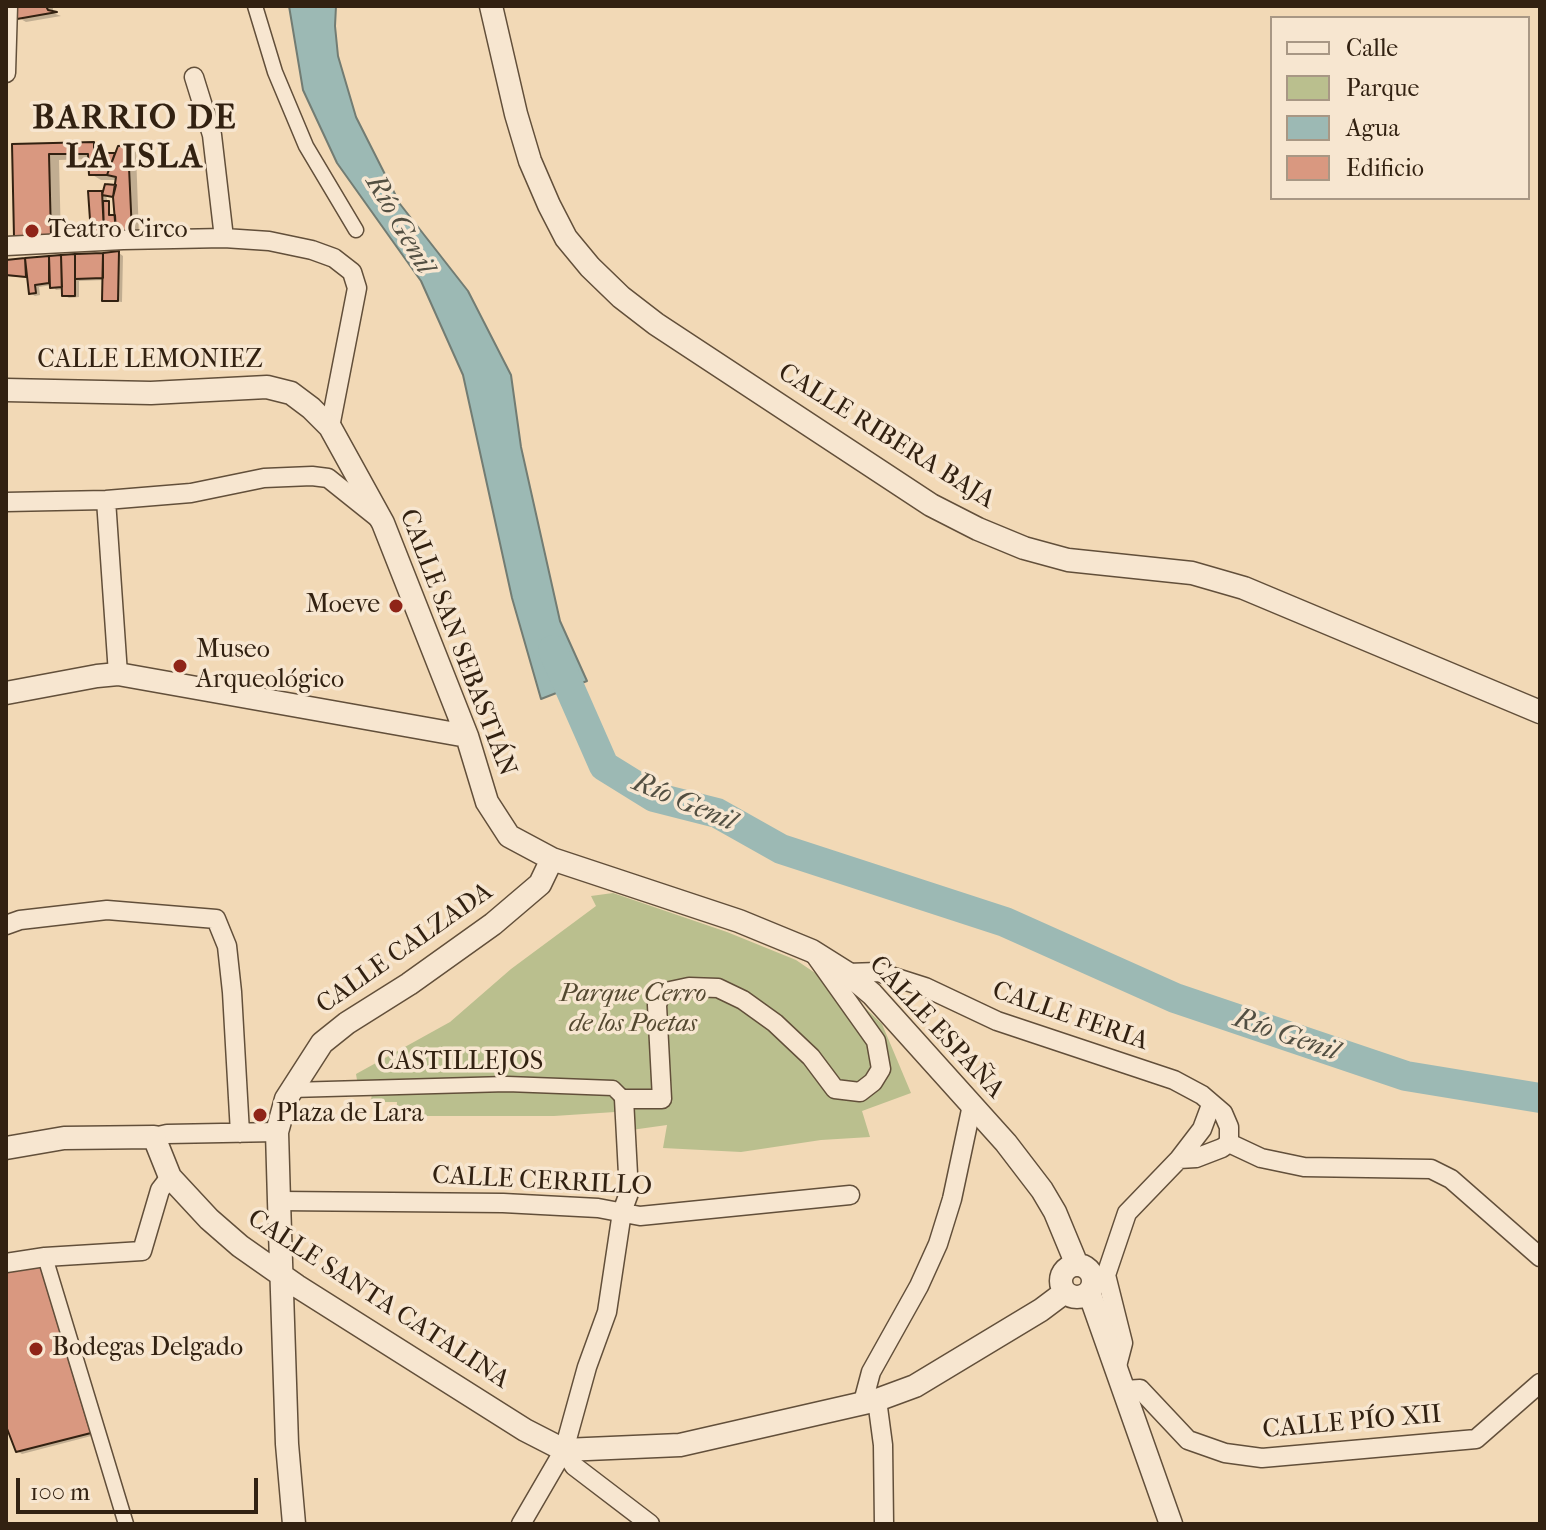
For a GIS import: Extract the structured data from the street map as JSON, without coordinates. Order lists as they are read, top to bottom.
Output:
{
  "streets": {
    "street": [
      "CALLE LEMONIEZ",
      "CALLE RIBERA BAJA",
      "CALLE SAN SEBASTIÁN",
      "CALLE CALZADA",
      "CALLE FERIA",
      "CALLE ESPAÑA",
      "CASTILLEJOS",
      "CALLE CERRILLO",
      "CALLE SANTA CATALINA",
      "CALLE PÍO XII"
    ]
  },
  "crossings": [
    ["CALLE LEMONIEZ", "CALLE SAN SEBASTIÁN"],
    ["CALLE SAN SEBASTIÁN", "CALLE CALZADA"],
    ["CALLE SAN SEBASTIÁN", "CALLE ESPAÑA"],
    ["CALLE CALZADA", "CALLE ESPAÑA"],
    ["CALLE CALZADA", "CASTILLEJOS"],
    ["CALLE CALZADA", "CALLE CERRILLO"],
    ["CALLE CALZADA", "CALLE SANTA CATALINA"],
    ["CALLE FERIA", "CALLE ESPAÑA"]
  ],
  "districts": ["BARRIO DE LA ISLA"],
  "water": ["Río Genil"],
  "parks": ["Parque Cerro de los Poetas"],
  "places": [
    "Teatro Circo",
    "Moeve",
    "Museo Arqueológico",
    "Plaza de Lara",
    "Bodegas Delgado"
  ],
  "legend": [
    "Calle",
    "Parque",
    "Agua",
    "Edificio"
  ],
  "scale_bar": "100 m"
}
